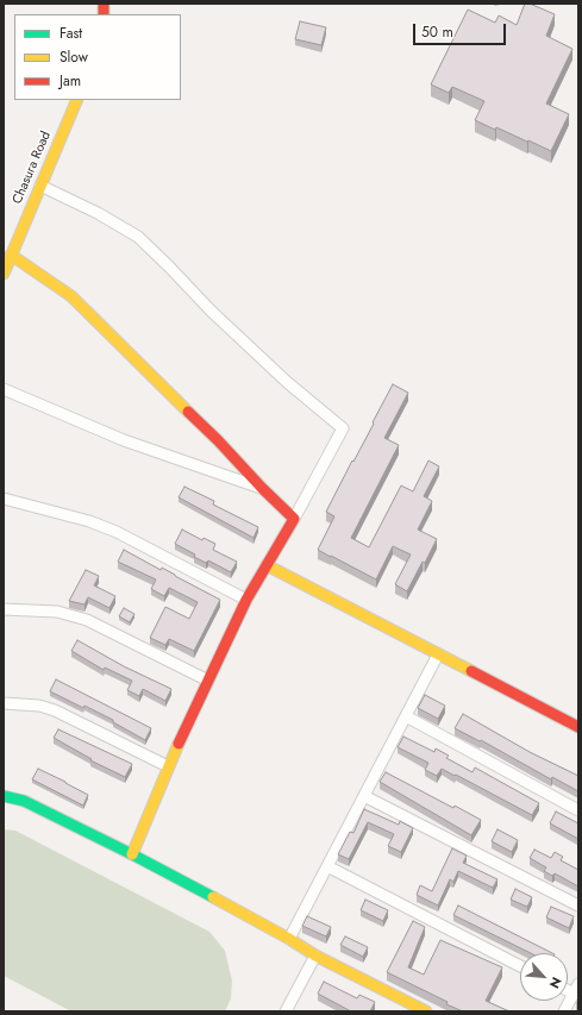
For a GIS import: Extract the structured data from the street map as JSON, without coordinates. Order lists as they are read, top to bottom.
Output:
{
  "streets": {
    "street": ["Chasura Road"]
  },
  "legend": ["Fast", "Slow", "Jam"],
  "scale_bar": "50 m",
  "north": "bottom right"
}
